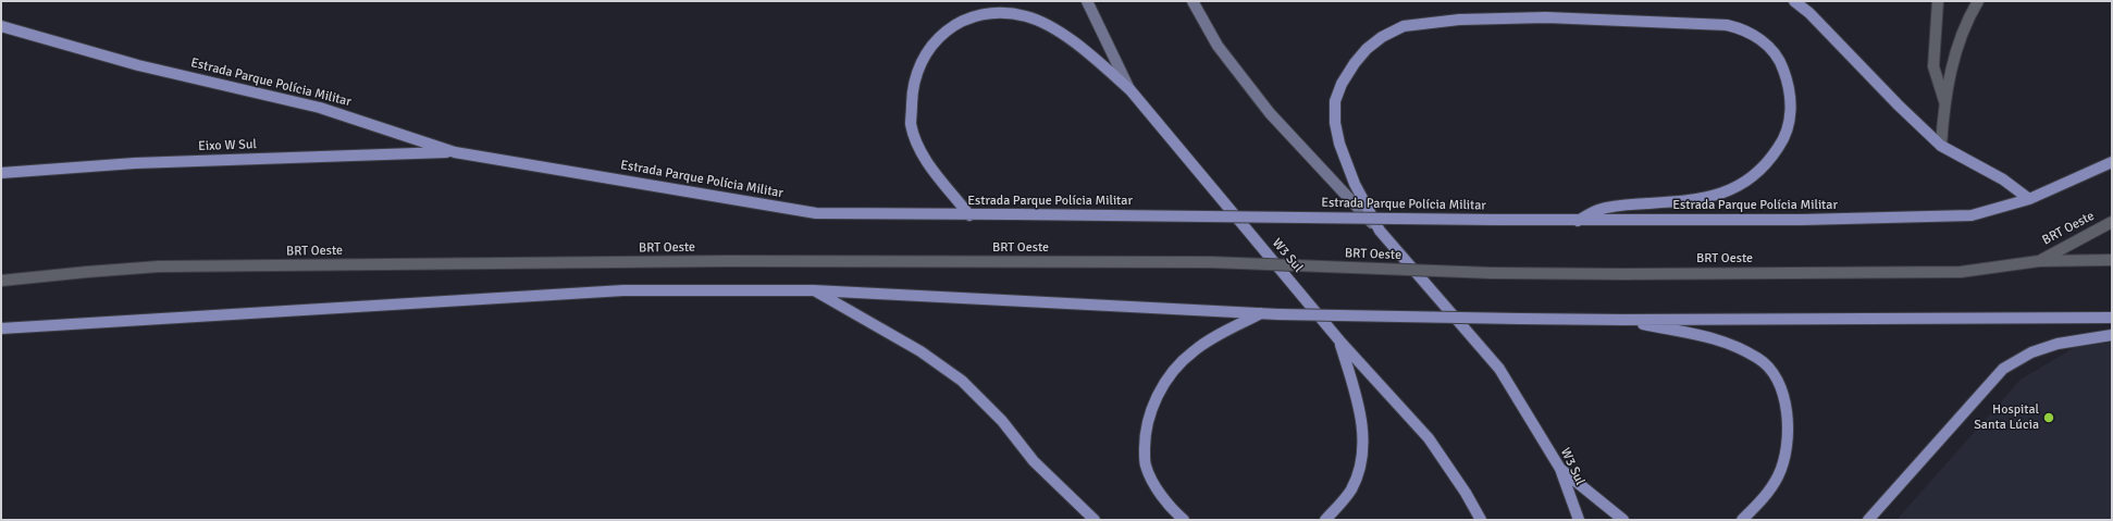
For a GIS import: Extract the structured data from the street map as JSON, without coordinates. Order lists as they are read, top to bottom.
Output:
{
  "streets": {
    "main road": ["Estrada Parque Polícia Militar", "Eixo W Sul", "W3 Sul"],
    "lane": ["BRT Oeste"]
  },
  "crossings": [
    ["Estrada Parque Polícia Militar", "Eixo W Sul"]
  ],
  "places": ["Hospital Santa Lúcia"]
}
